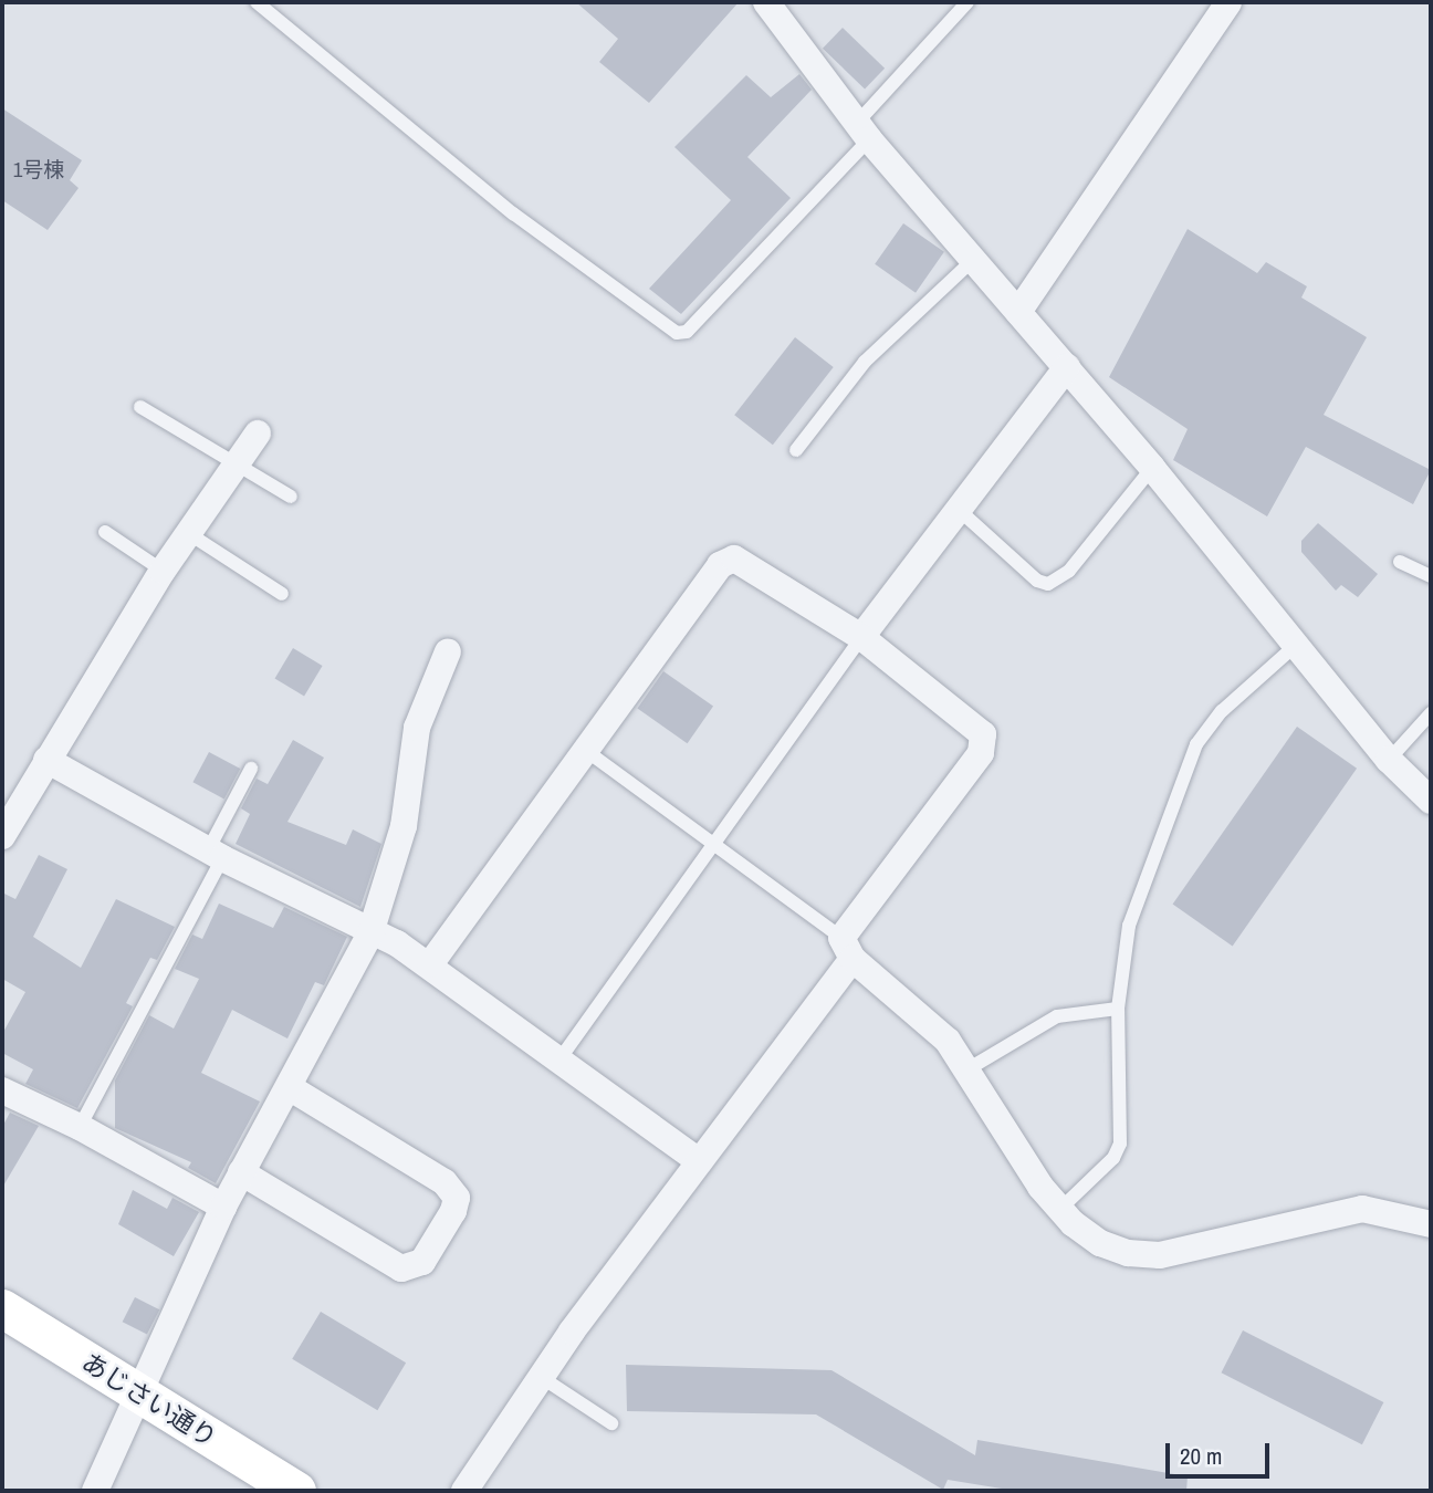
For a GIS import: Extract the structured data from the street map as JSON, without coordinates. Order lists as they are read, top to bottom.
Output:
{
  "streets": {
    "street": ["あじさい通り"]
  },
  "house_numbers": ["1号棟"],
  "scale_bar": "20 m"
}
